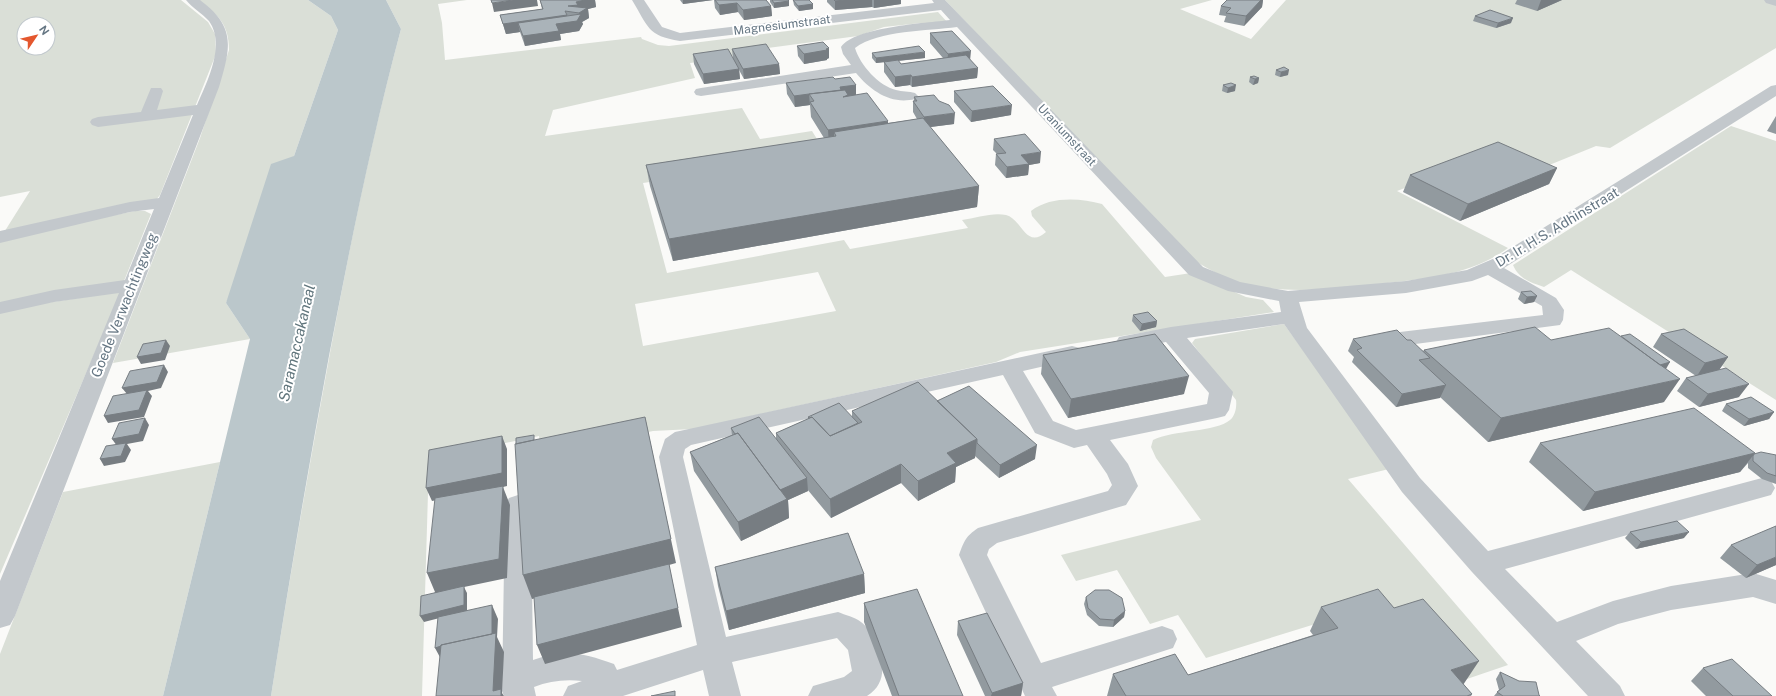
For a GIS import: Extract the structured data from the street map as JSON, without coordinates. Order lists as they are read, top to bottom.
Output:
{
  "streets": {
    "street": [
      "Magnesiumstraat",
      "Uraniumstraat",
      "Dr. Ir. H.S. Adhinstraat",
      "Goede Verwachtingweg"
    ]
  },
  "crossings": [
    ["Magnesiumstraat", "Uraniumstraat"],
    ["Uraniumstraat", "Dr. Ir. H.S. Adhinstraat"]
  ],
  "water": ["Saramaccakanaal"],
  "north": "top right"
}
